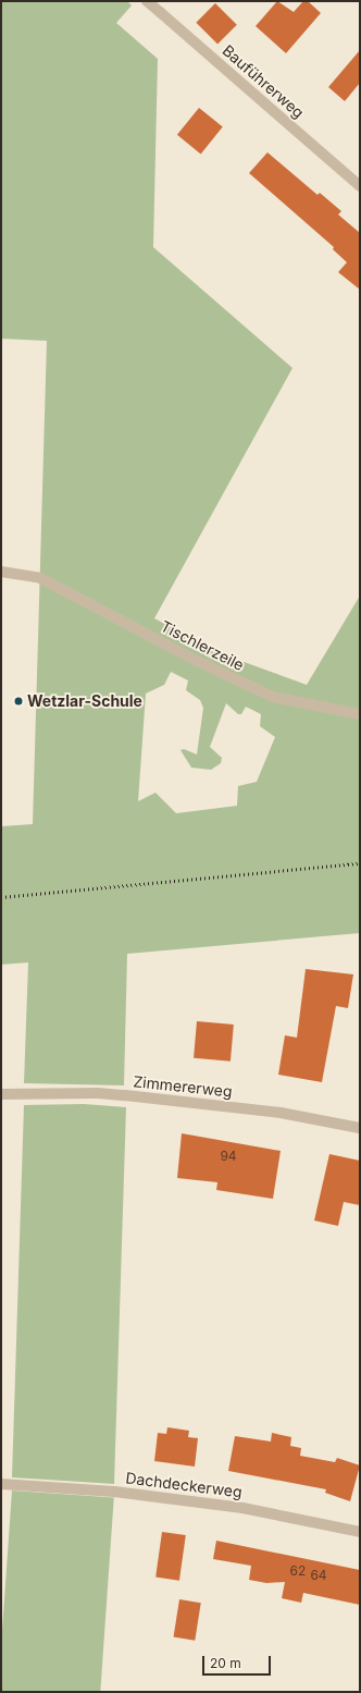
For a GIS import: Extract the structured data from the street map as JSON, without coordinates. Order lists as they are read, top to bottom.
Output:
{
  "streets": {
    "street": [
      "Bauführerweg",
      "Tischlerzeile",
      "Zimmererweg",
      "Dachdeckerweg"
    ]
  },
  "places": ["Wetzlar-Schule"],
  "house_numbers": ["94", "62", "64"],
  "scale_bar": "20 m"
}
